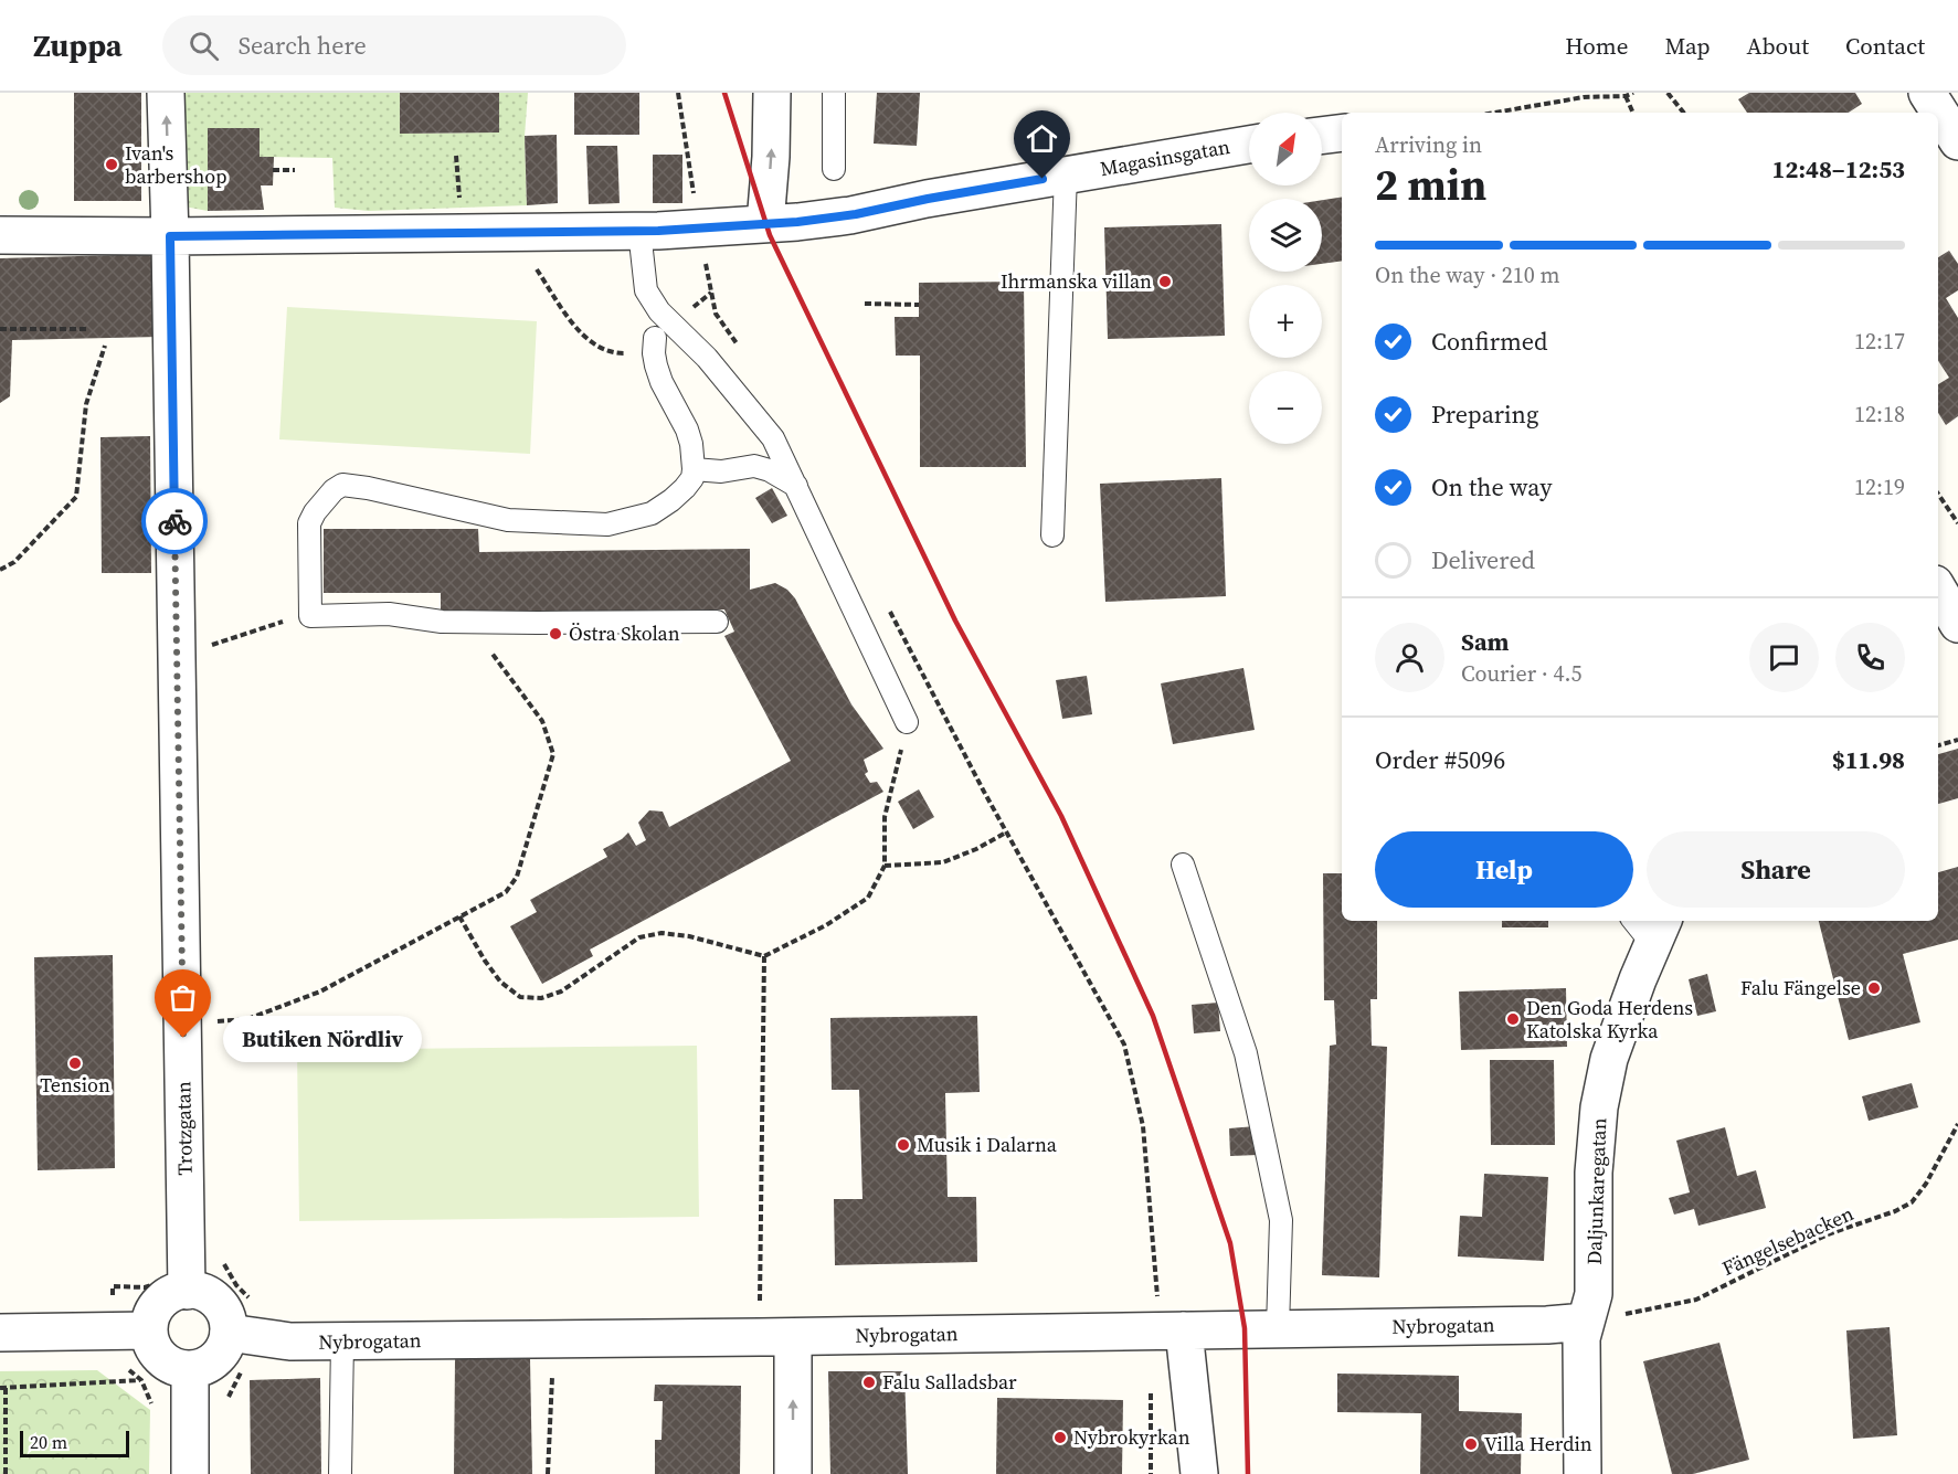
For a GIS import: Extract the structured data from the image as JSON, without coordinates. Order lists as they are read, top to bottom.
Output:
{
  "streets": {
    "street": [
      "Magasinsgatan",
      "Trotzgatan",
      "Daljunkaregatan",
      "Nybrogatan"
    ],
    "path": ["Fängelsebacken"]
  },
  "crossings": [
    ["Magasinsgatan", "Trotzgatan"],
    ["Trotzgatan", "Nybrogatan"],
    ["Daljunkaregatan", "Fängelsebacken"],
    ["Daljunkaregatan", "Nybrogatan"],
    ["Fängelsebacken", "Nybrogatan"]
  ],
  "places": [
    "Ivan's barbershop",
    "Ihrmanska villan",
    "Östra Skolan",
    "Falu Fängelse",
    "Den Goda Herdens Katolska Kyrka",
    "Butiken Nördliv",
    "Tension",
    "Musik i Dalarna",
    "Falu Salladsbar",
    "Nybrokyrkan",
    "Villa Herdin"
  ],
  "scale_bar": "20 m",
  "north": "top right",
  "page": {
    "header": "Zuppa",
    "search": "Search here",
    "nav": [
      "Home",
      "Map",
      "About",
      "Contact"
    ],
    "map_buttons": ["+", "−"],
    "heading": ["2 min", "Arriving in", "12:48–12:53"],
    "panel": [
      "Sam",
      "Courier · 4.5",
      "Order #5096",
      "$11.98"
    ],
    "bar": "On the way · 210 m",
    "list": [
      ["Confirmed", "12:17"],
      ["Preparing", "12:18"],
      ["On the way", "12:19"],
      "Delivered"
    ],
    "buttons": ["Help", "Share"],
    "bubble": "Butiken Nördliv",
    "scale": "20 m"
  }
}
